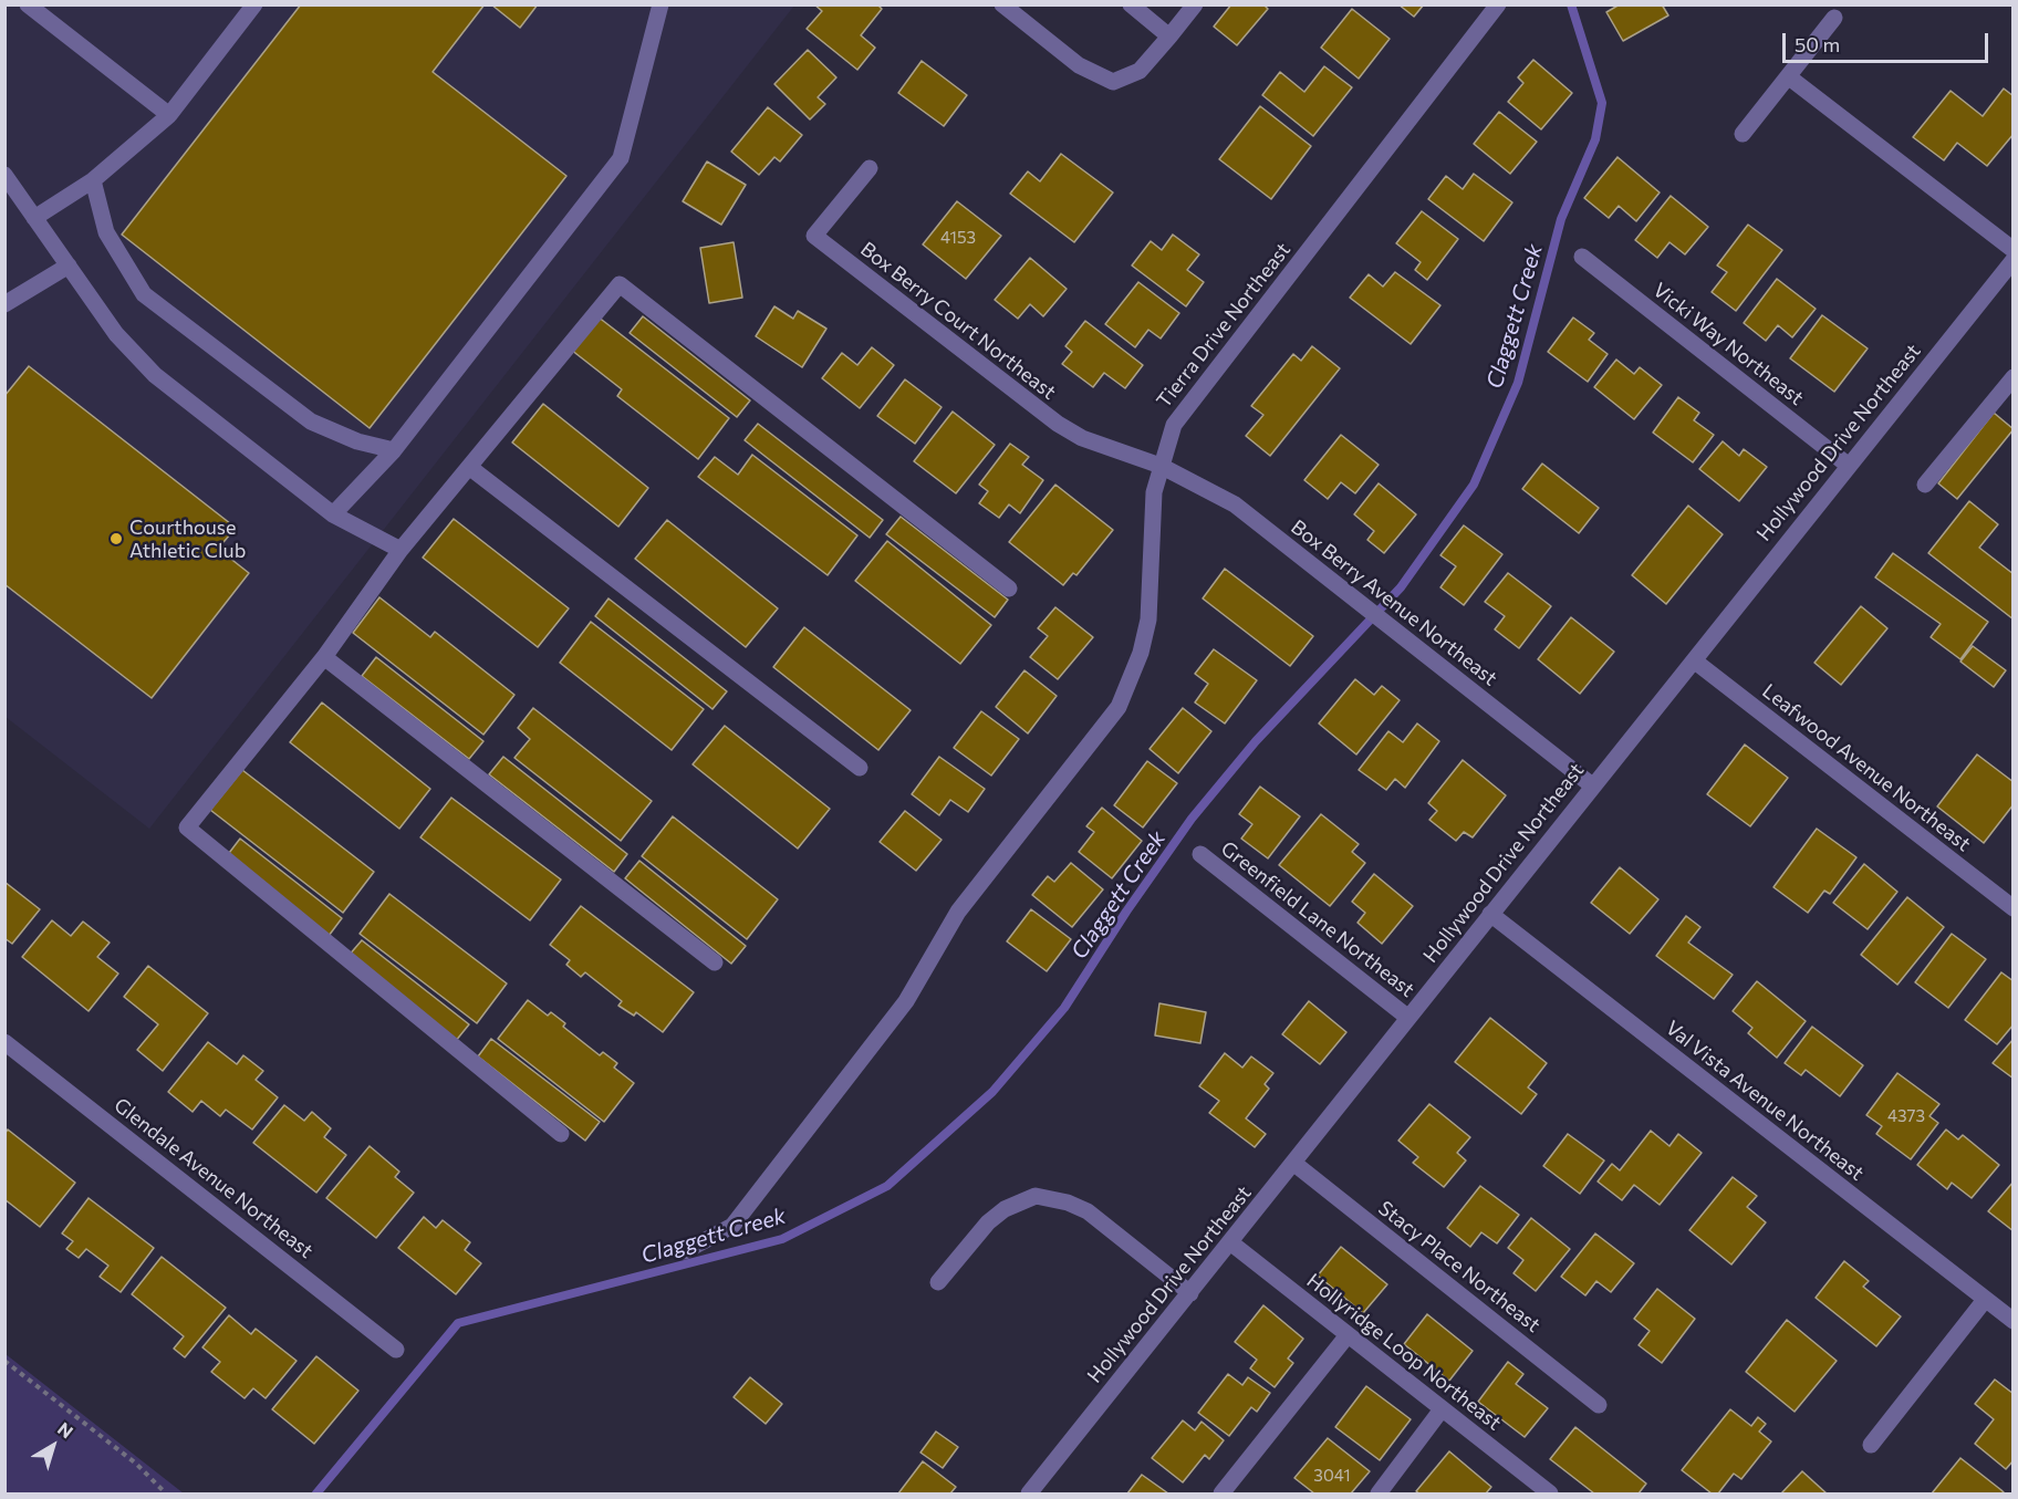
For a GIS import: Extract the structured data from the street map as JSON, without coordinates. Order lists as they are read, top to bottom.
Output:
{
  "streets": {
    "street": [
      "Box Berry Court Northeast",
      "Tierra Drive Northeast",
      "Vicki Way Northeast",
      "Hollywood Drive Northeast",
      "Box Berry Avenue Northeast",
      "Leafwood Avenue Northeast",
      "Greenfield Lane Northeast",
      "Val Vista Avenue Northeast",
      "Glendale Avenue Northeast",
      "Stacy Place Northeast",
      "Hollyridge Loop Northeast"
    ]
  },
  "crossings": [
    ["Box Berry Court Northeast", "Tierra Drive Northeast"],
    ["Box Berry Court Northeast", "Box Berry Avenue Northeast"],
    ["Tierra Drive Northeast", "Box Berry Avenue Northeast"],
    ["Vicki Way Northeast", "Hollywood Drive Northeast"],
    ["Hollywood Drive Northeast", "Box Berry Avenue Northeast"],
    ["Hollywood Drive Northeast", "Leafwood Avenue Northeast"],
    ["Hollywood Drive Northeast", "Greenfield Lane Northeast"],
    ["Hollywood Drive Northeast", "Val Vista Avenue Northeast"],
    ["Hollywood Drive Northeast", "Stacy Place Northeast"],
    ["Hollywood Drive Northeast", "Hollyridge Loop Northeast"]
  ],
  "water": ["Claggett Creek"],
  "places": ["Courthouse Athletic Club"],
  "house_numbers": ["4153", "4373", "3041"],
  "scale_bar": "50 m",
  "north": "top right"
}
